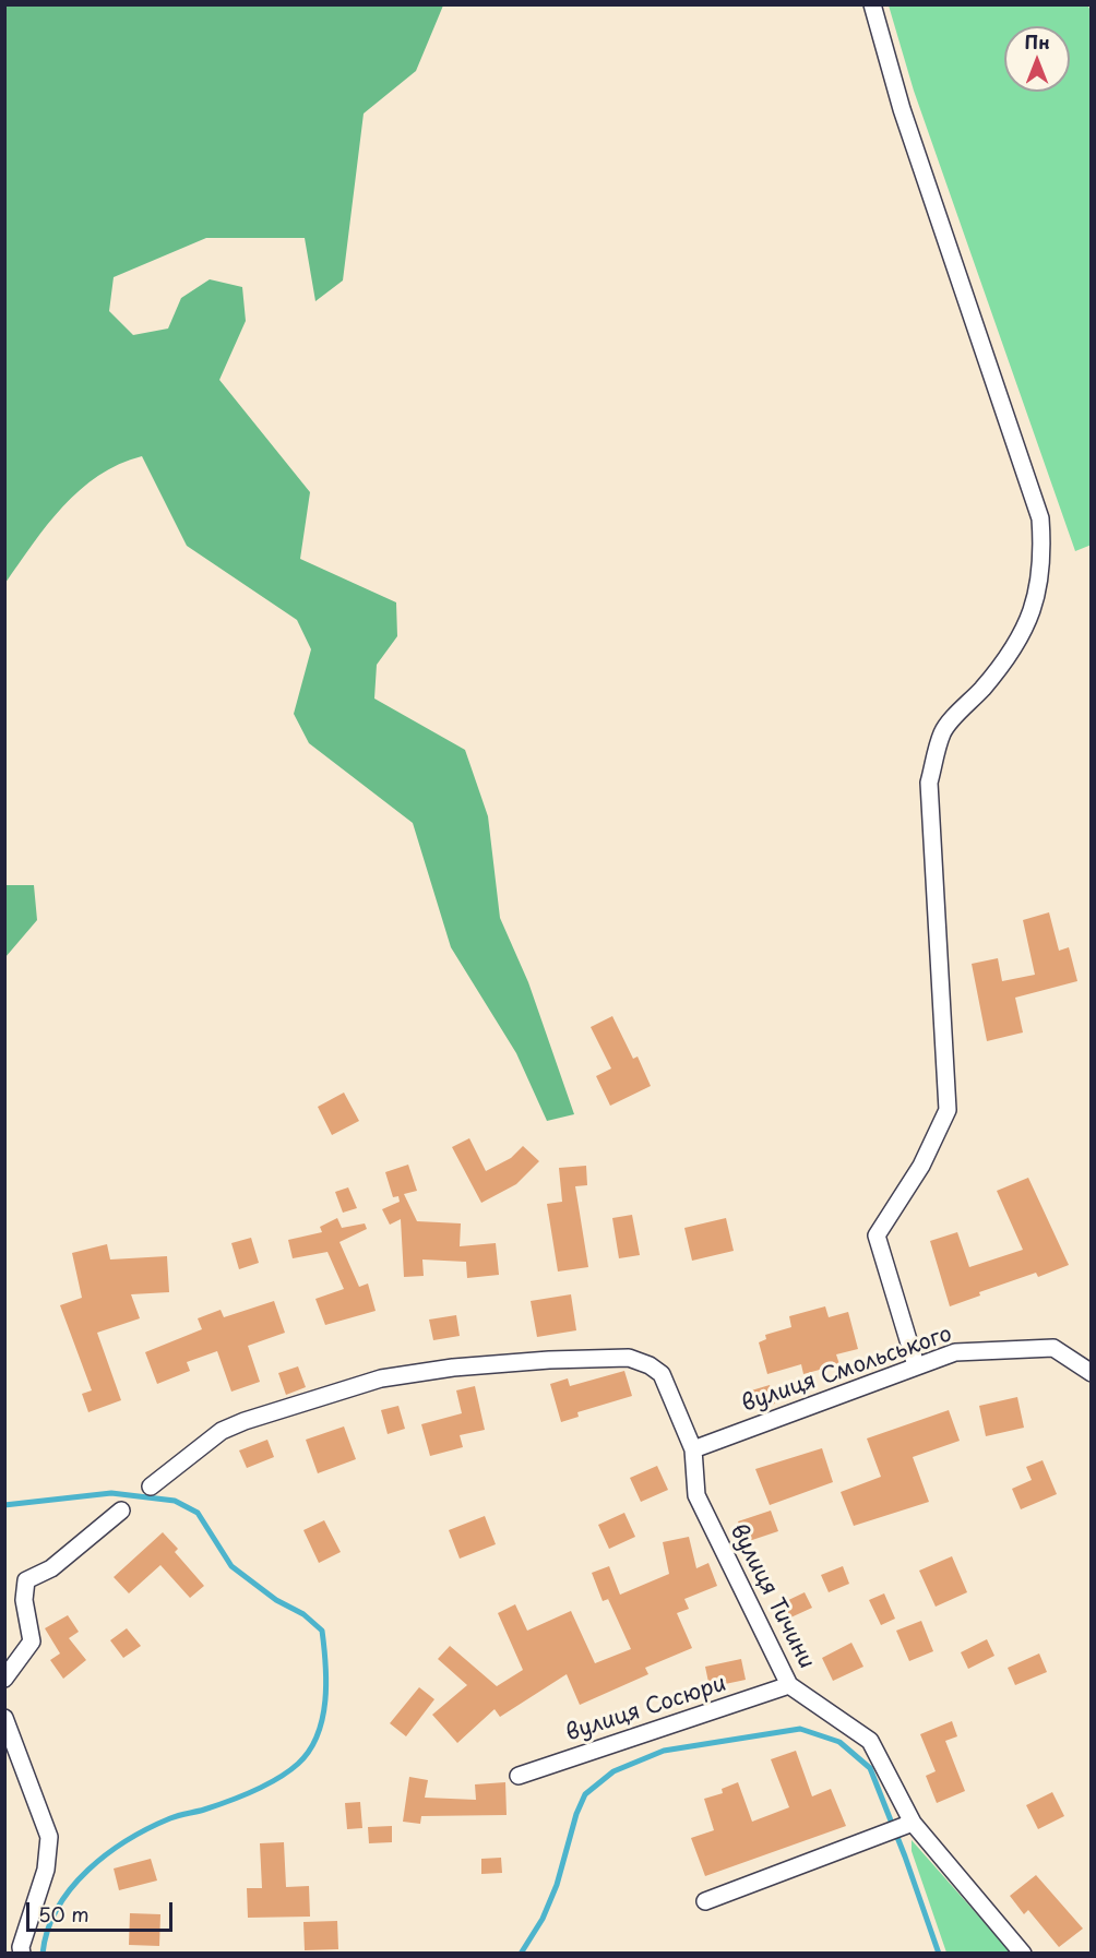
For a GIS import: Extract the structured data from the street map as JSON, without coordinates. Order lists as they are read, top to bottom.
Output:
{
  "streets": {
    "street": ["вулиця Смольського", "вулиця Тичини", "вулиця Сосюри"]
  },
  "crossings": [
    ["вулиця Смольського", "вулиця Тичини"],
    ["вулиця Тичини", "вулиця Сосюри"]
  ],
  "scale_bar": "50 m",
  "north": "top"
}
